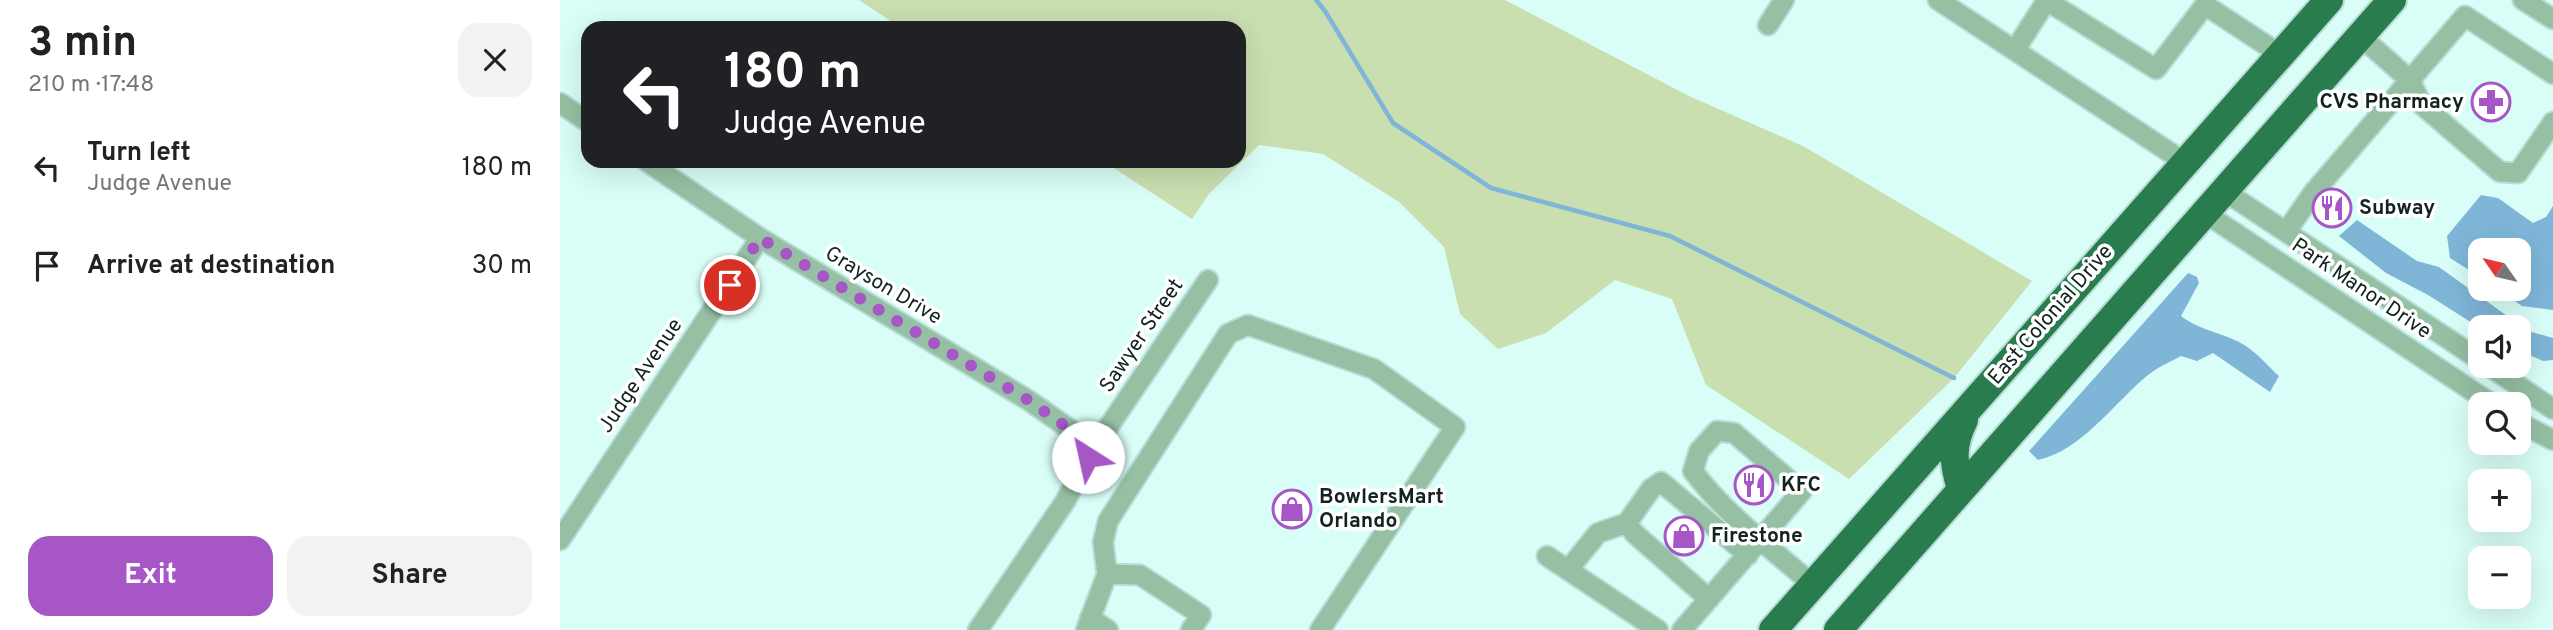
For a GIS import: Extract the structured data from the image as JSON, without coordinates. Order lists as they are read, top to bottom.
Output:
{
  "streets": {
    "highway": ["East Colonial Drive"],
    "street": [
      "Grayson Drive",
      "Park Manor Drive",
      "Sawyer Street",
      "Judge Avenue"
    ]
  },
  "crossings": [
    ["Grayson Drive", "Sawyer Street"],
    ["Grayson Drive", "Judge Avenue"]
  ],
  "places": {
    "pharmacy": ["CVS Pharmacy"],
    "restaurant": ["Subway", "KFC"],
    "shop": ["BowlersMart Orlando", "Firestone"]
  },
  "north": "top left",
  "page": {
    "heading": ["3 min", "210 m · 17:48"],
    "turn": ["180 m", "Judge Avenue"],
    "list": [
      {
        "name": "Turn left",
        "note": "Judge Avenue",
        "value": "180 m"
      },
      {
        "name": "Arrive at destination",
        "value": "30 m"
      }
    ],
    "map_buttons": ["+", "−"],
    "buttons": ["Exit", "Share"]
  }
}
